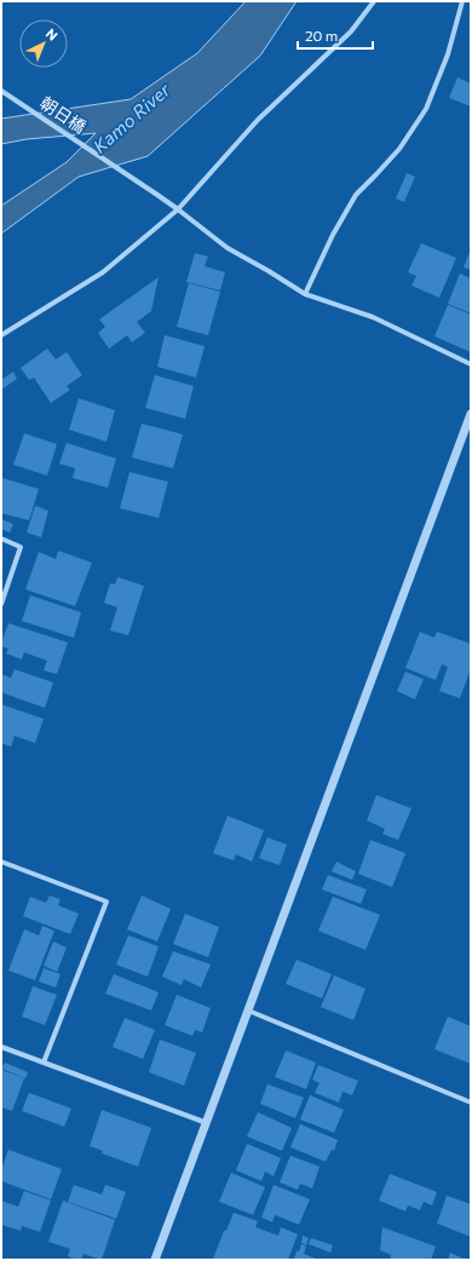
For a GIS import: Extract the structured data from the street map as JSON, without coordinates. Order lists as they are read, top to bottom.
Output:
{
  "streets": {
    "street": ["朝日橋"]
  },
  "water": ["Kamo River"],
  "scale_bar": "20 m",
  "north": "top right"
}
